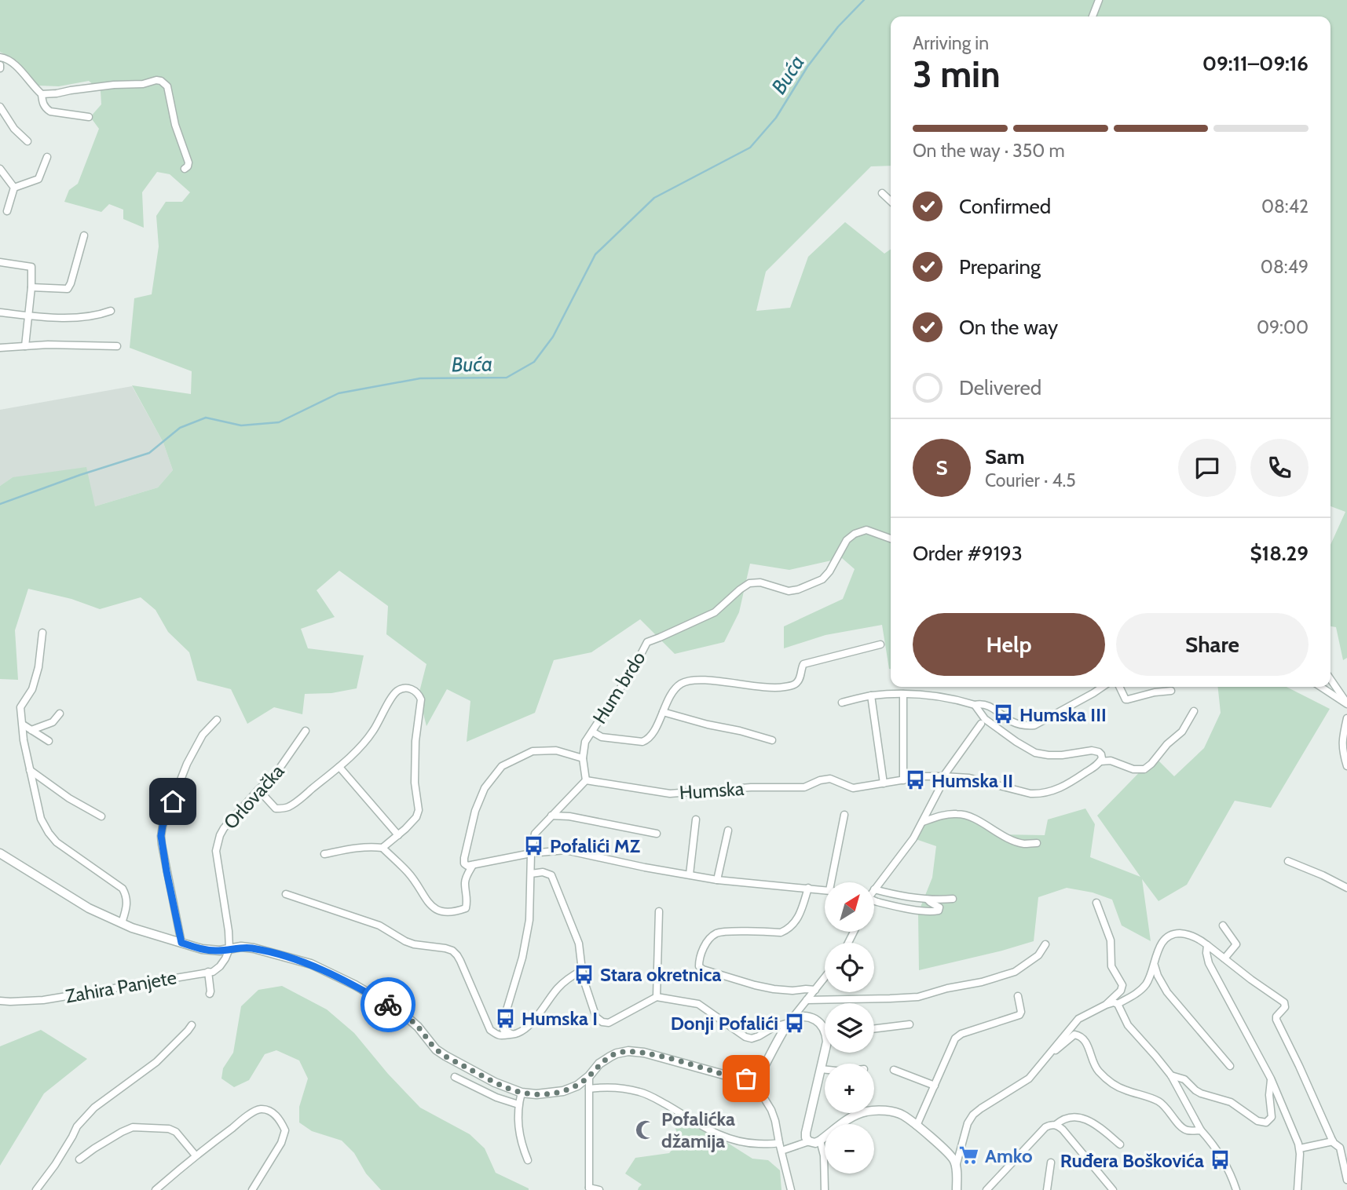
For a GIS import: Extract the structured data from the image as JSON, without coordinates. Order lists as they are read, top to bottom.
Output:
{
  "streets": {
    "street": [
      "Hum brdo",
      "Humska",
      "Orlovačka",
      "Zahira Panjete"
    ]
  },
  "crossings": [
    ["Hum brdo", "Humska"]
  ],
  "water": ["Buća"],
  "places": {
    "bus stop": [
      "Humska III",
      "Humska II",
      "Pofalići MZ",
      "Stara okretnica",
      "Humska I",
      "Donji Pofalići",
      "Ruđera Boškovića"
    ],
    "mosque": ["Pofalićka džamija"],
    "supermarket": ["Amko"]
  },
  "north": "top right",
  "page": {
    "heading": ["3 min", "Arriving in", "09:11–09:16"],
    "panel": [
      "Sam",
      "Courier · 4.5",
      "Order #9193",
      "$18.29"
    ],
    "bar": "On the way · 350 m",
    "list": [
      ["Confirmed", "08:42"],
      ["Preparing", "08:49"],
      ["On the way", "09:00"],
      "Delivered"
    ],
    "round": "S",
    "buttons": ["Help", "Share"],
    "map_buttons": ["+", "−"]
  }
}
